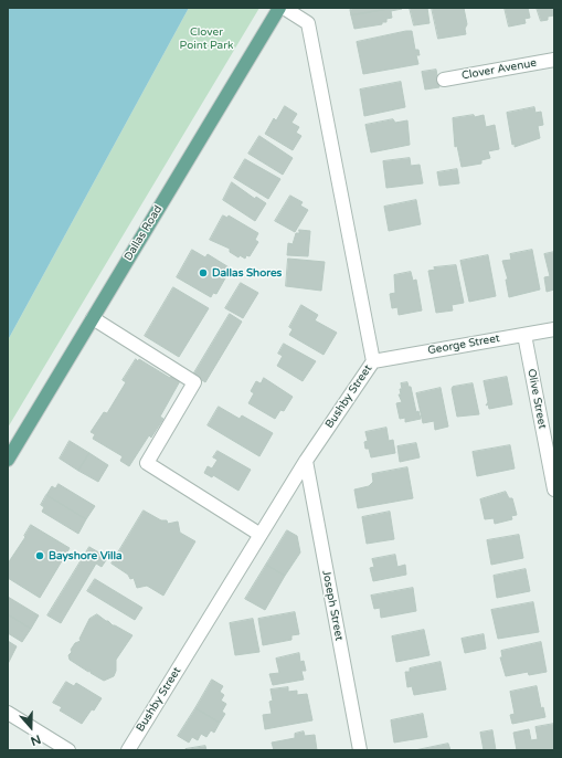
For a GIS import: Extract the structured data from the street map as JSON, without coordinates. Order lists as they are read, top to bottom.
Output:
{
  "streets": {
    "main road": ["Dallas Road"],
    "street": [
      "Clover Avenue",
      "George Street",
      "Bushby Street",
      "Olive Street",
      "Joseph Street"
    ]
  },
  "crossings": [
    ["Dallas Road", "Bushby Street"],
    ["George Street", "Bushby Street"],
    ["George Street", "Olive Street"],
    ["Bushby Street", "Joseph Street"]
  ],
  "parks": ["Clover Point Park"],
  "places": ["Dallas Shores", "Bayshore Villa"],
  "north": "bottom"
}
